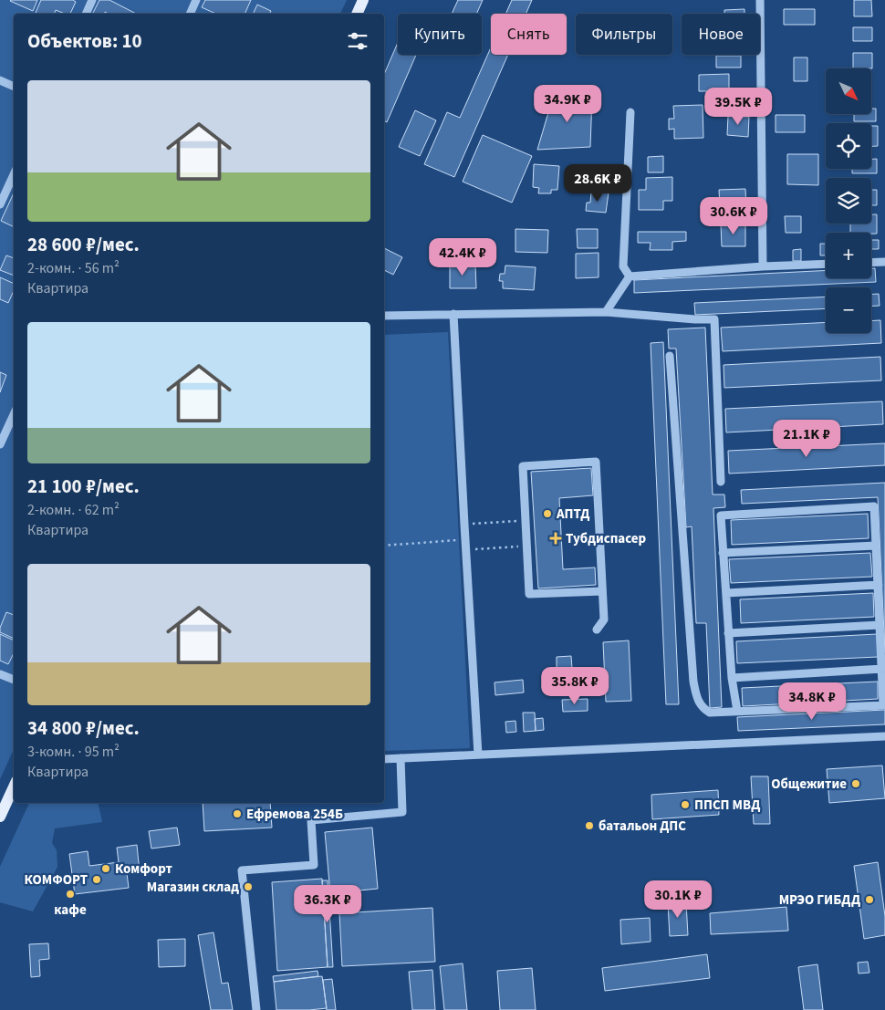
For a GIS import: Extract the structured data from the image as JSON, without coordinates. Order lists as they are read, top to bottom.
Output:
{
  "places": {
    "other": [
      "АПТД",
      "Общежитие",
      "ППСП МВД",
      "Ефремова 254Б",
      "батальон ДПС",
      "Комфорт",
      "КОМФОРТ",
      "Магазин склад",
      "кафе",
      "МРЭО ГИБДД"
    ],
    "health": ["Тубдиспасер"]
  },
  "north": "bottom right",
  "page": {
    "chip": [
      "Купить",
      "Снять",
      "Фильтры",
      "Новое"
    ],
    "heading": "Объектов: 10",
    "map_buttons": ["+", "−"],
    "list": [
      {
        "name": "28 600 ₽/мес.",
        "note": "2-комн. · 56 m² · Квартира"
      },
      {
        "name": "21 100 ₽/мес.",
        "note": "2-комн. · 62 m² · Квартира"
      },
      {
        "name": "34 800 ₽/мес.",
        "note": "3-комн. · 95 m² · Квартира"
      }
    ],
    "price": [
      "34.9K ₽",
      "39.5K ₽",
      "28.6K ₽",
      "30.6K ₽",
      "42.4K ₽",
      "21.1K ₽",
      "35.8K ₽",
      "34.8K ₽",
      "30.1K ₽",
      "36.3K ₽"
    ]
  }
}
